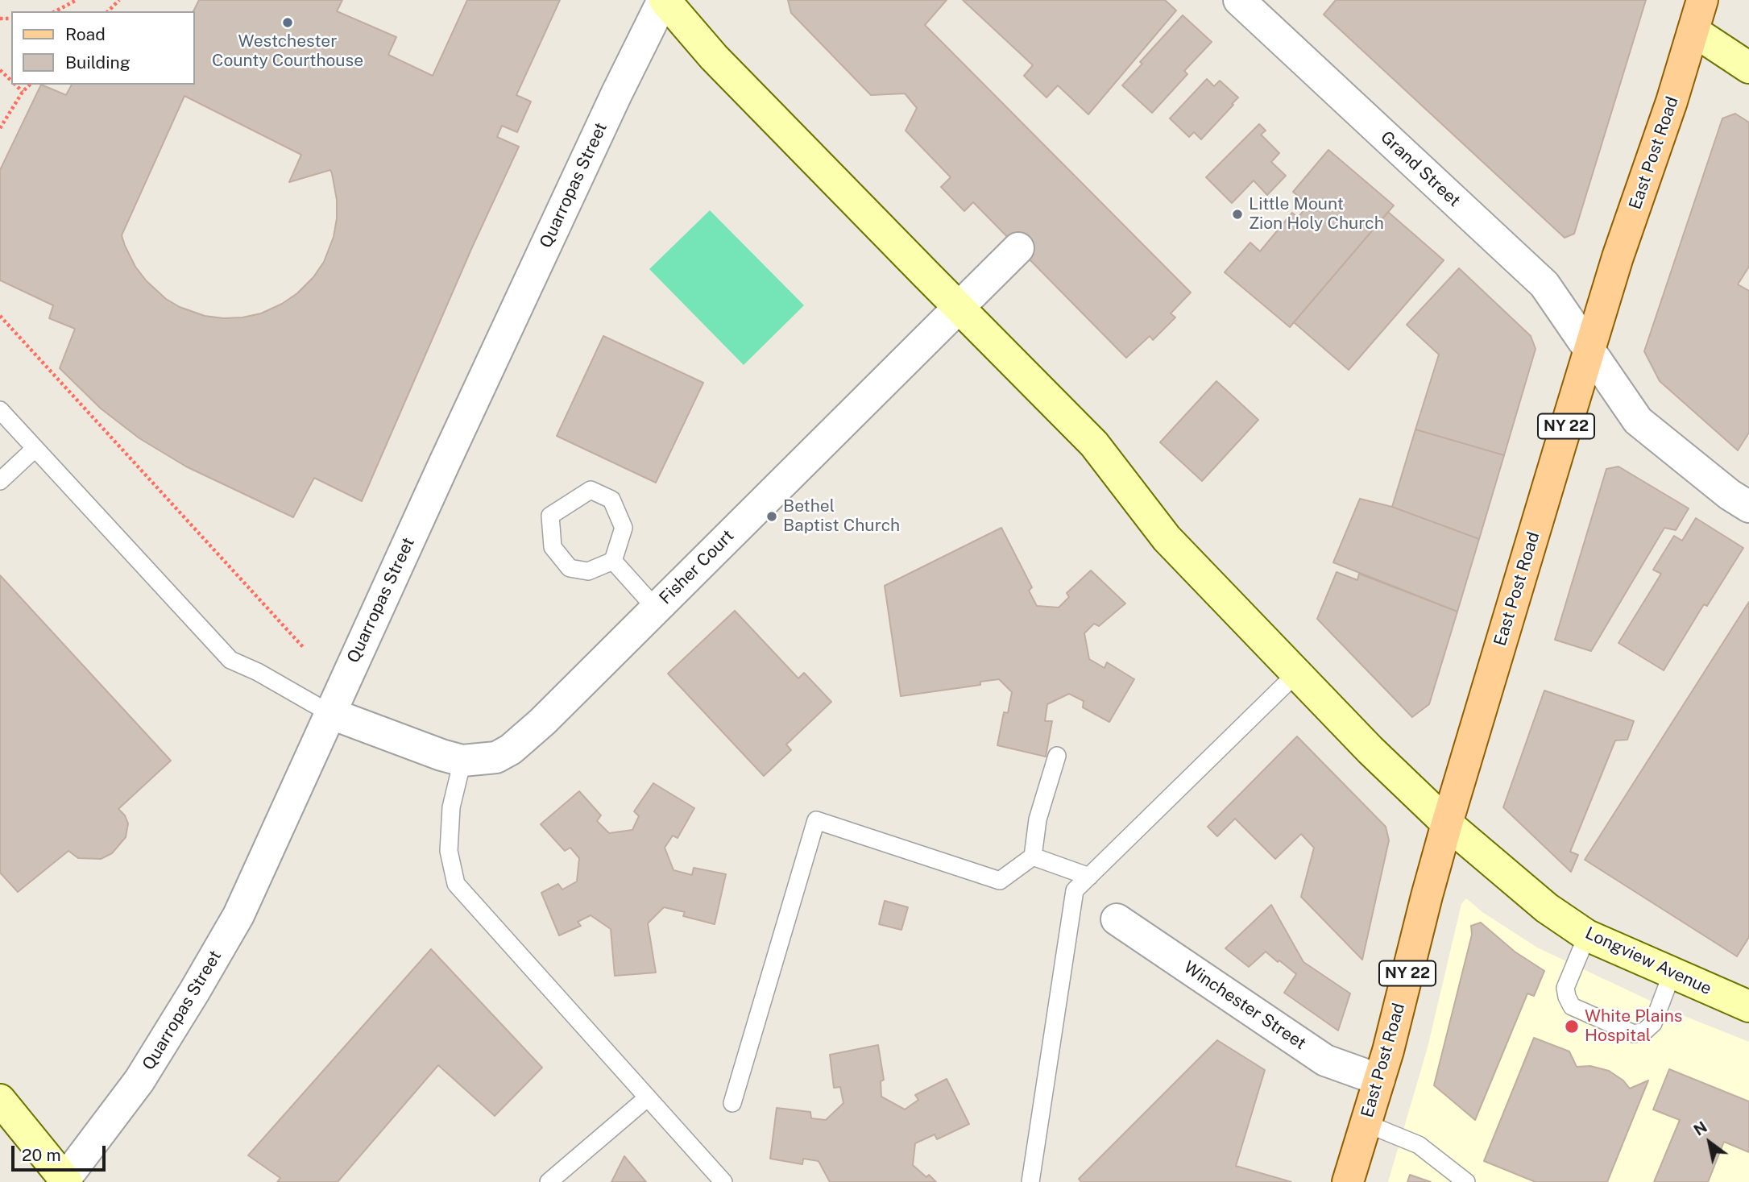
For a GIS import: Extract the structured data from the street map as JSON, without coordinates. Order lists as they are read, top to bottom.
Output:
{
  "streets": {
    "main road": ["East Post Road", "NY 22", "Longview Avenue"],
    "street": [
      "Grand Street",
      "Quarropas Street",
      "Fisher Court",
      "Winchester Street"
    ]
  },
  "crossings": [
    ["East Post Road", "Grand Street"],
    ["East Post Road", "Longview Avenue"],
    ["East Post Road", "Winchester Street"],
    ["Quarropas Street", "Fisher Court"],
    ["Quarropas Street", "Longview Avenue"],
    ["Fisher Court", "Longview Avenue"]
  ],
  "places": [
    "Westchester County Courthouse",
    "Little Mount Zion Holy Church",
    "Bethel Baptist Church",
    "White Plains Hospital"
  ],
  "legend": ["Road", "Building"],
  "scale_bar": "20 m",
  "north": "top left"
}
